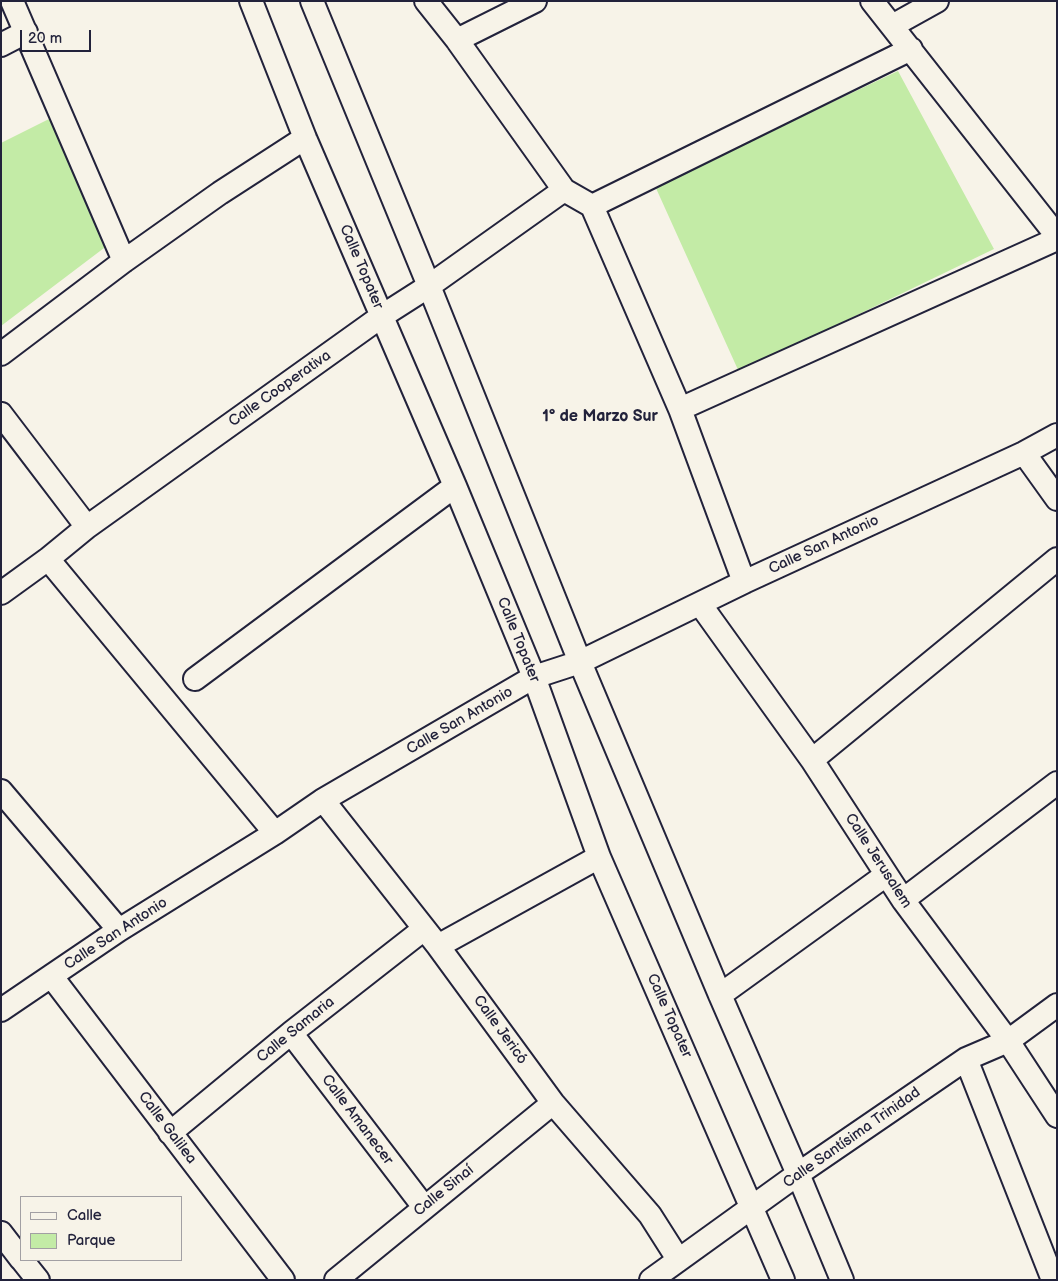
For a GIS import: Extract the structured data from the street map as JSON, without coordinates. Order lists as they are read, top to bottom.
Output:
{
  "streets": {
    "street": [
      "Calle Topater",
      "Calle Cooperativa",
      "Calle San Antonio",
      "Calle Jerusalem",
      "Calle Samaria",
      "Calle Jericó",
      "Calle Amanecer",
      "Calle Galilea",
      "Calle Santísima Trinidad",
      "Calle Sinaí"
    ]
  },
  "crossings": [
    ["Calle Topater", "Calle Cooperativa"],
    ["Calle Topater", "Calle San Antonio"],
    ["Calle Topater", "Calle Santísima Trinidad"],
    ["Calle San Antonio", "Calle Jerusalem"],
    ["Calle San Antonio", "Calle Jericó"],
    ["Calle San Antonio", "Calle Galilea"],
    ["Calle Jerusalem", "Calle Santísima Trinidad"],
    ["Calle Samaria", "Calle Jericó"],
    ["Calle Samaria", "Calle Amanecer"],
    ["Calle Samaria", "Calle Galilea"],
    ["Calle Jericó", "Calle Santísima Trinidad"],
    ["Calle Jericó", "Calle Sinaí"],
    ["Calle Amanecer", "Calle Sinaí"]
  ],
  "districts": ["1º de Marzo Sur"],
  "legend": ["Calle", "Parque"],
  "scale_bar": "20 m"
}
